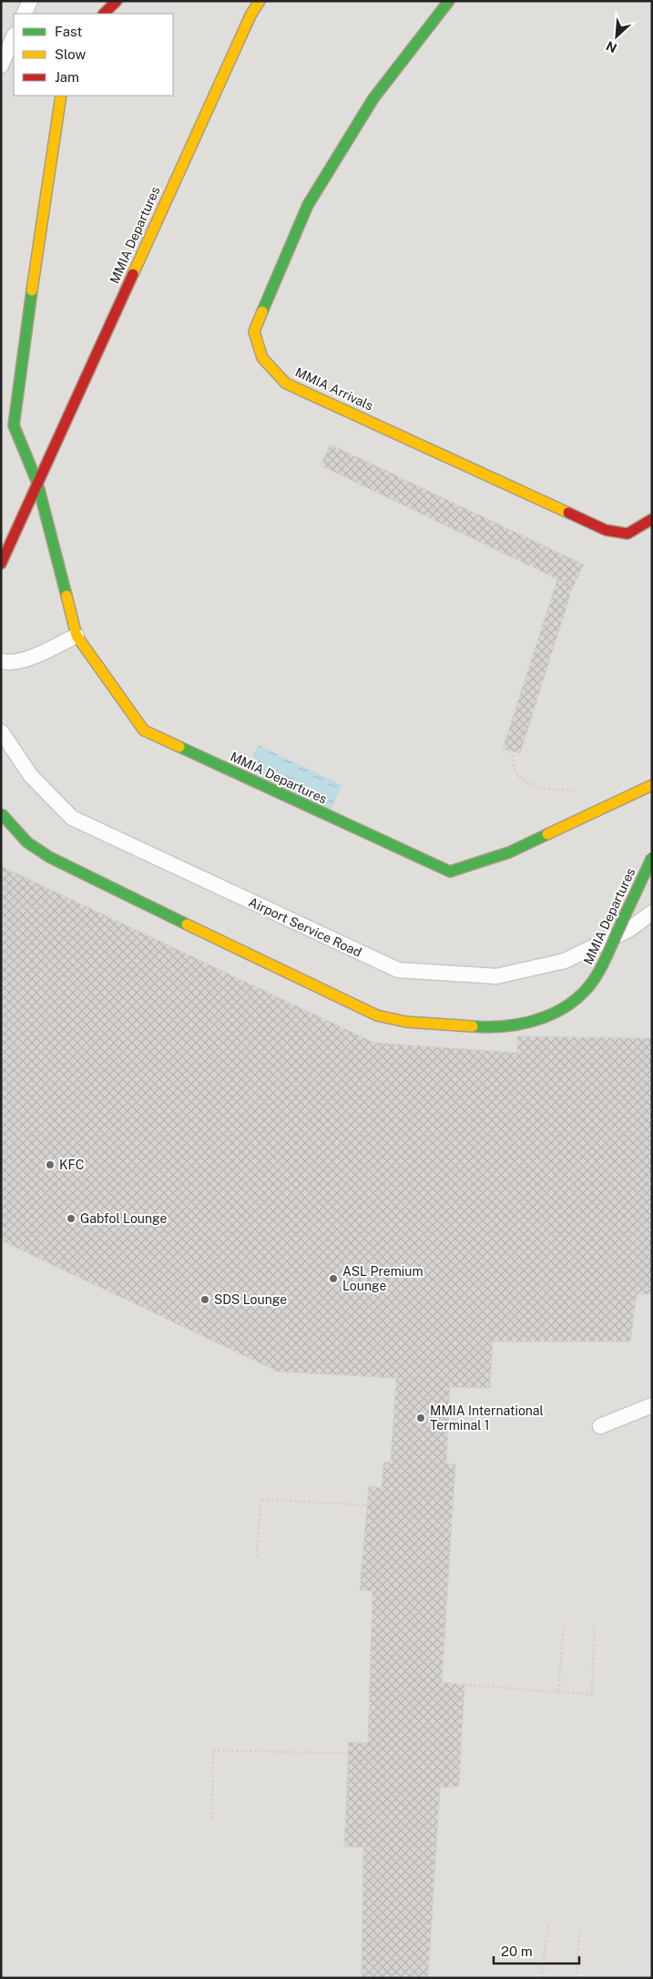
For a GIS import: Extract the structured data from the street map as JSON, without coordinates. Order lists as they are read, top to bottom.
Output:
{
  "streets": {
    "main road": ["MMIA Departures", "MMIA Arrivals"],
    "lane": ["Airport Service Road"]
  },
  "places": [
    "KFC",
    "Gabfol Lounge",
    "ASL Premium Lounge",
    "SDS Lounge",
    "MMIA International Terminal 1"
  ],
  "legend": ["Fast", "Slow", "Jam"],
  "scale_bar": "20 m",
  "north": "bottom left"
}
